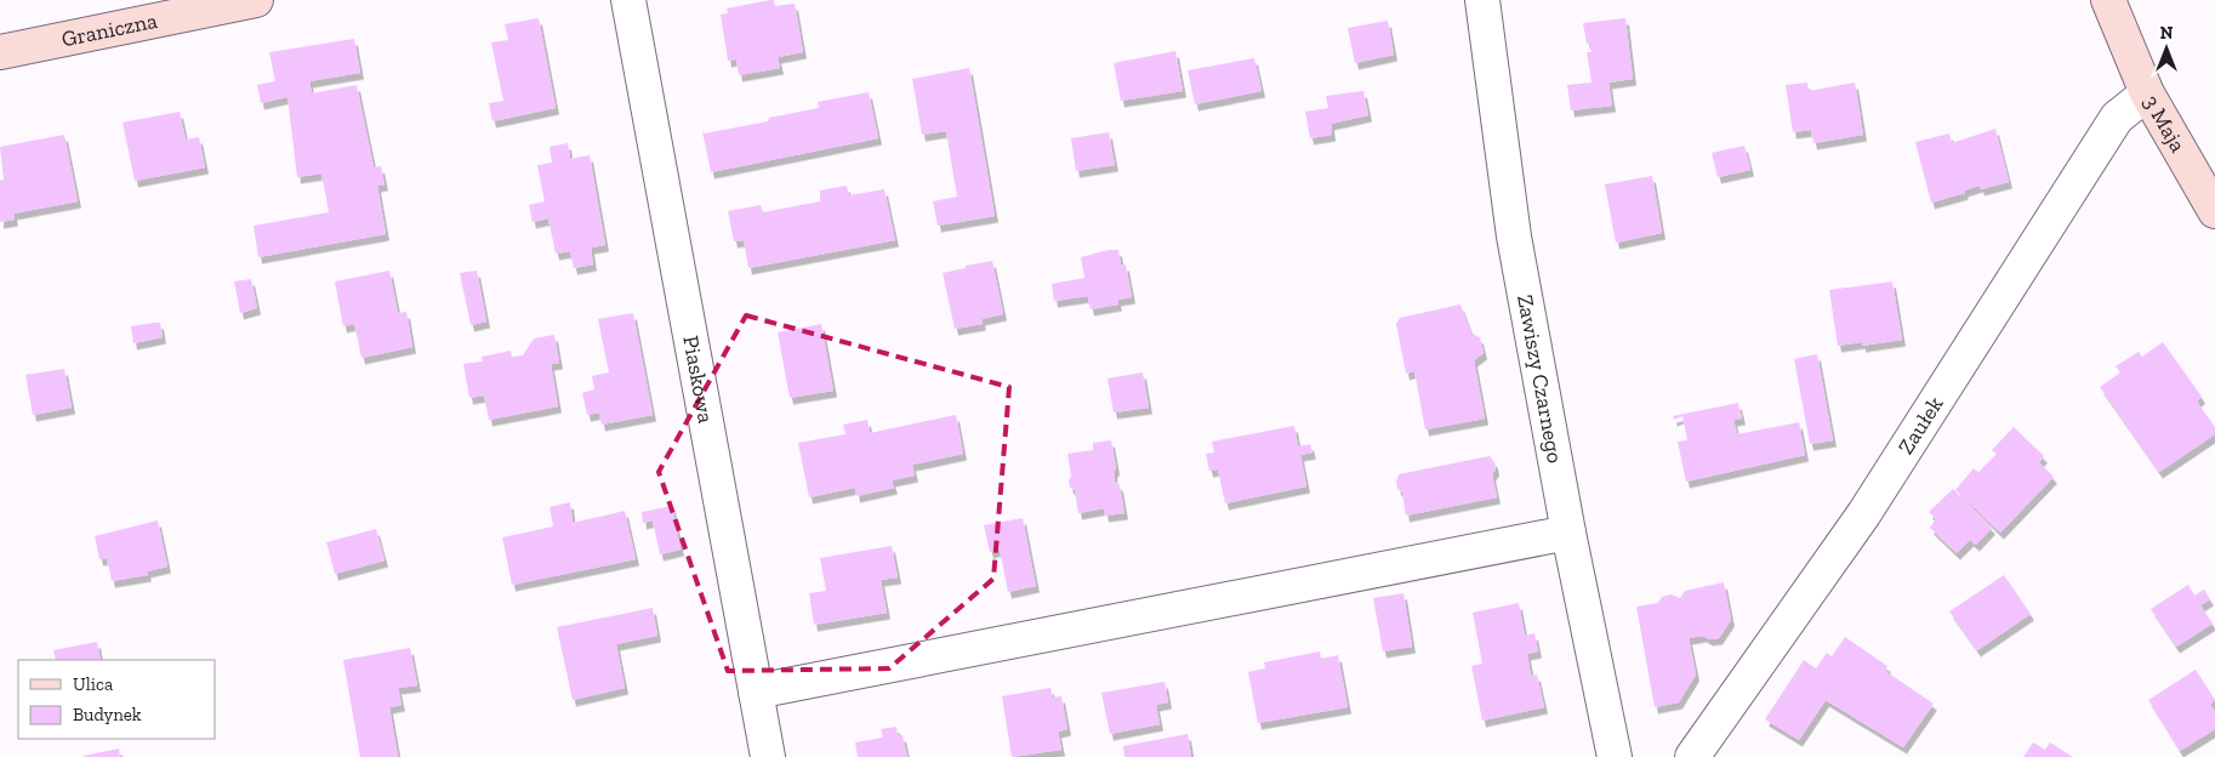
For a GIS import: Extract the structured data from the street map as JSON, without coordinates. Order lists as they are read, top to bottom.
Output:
{
  "streets": {
    "street": [
      "Graniczna",
      "3 Maja",
      "Piaskowa",
      "Zawiszy Czarnego",
      "Zaułek"
    ]
  },
  "crossings": [
    ["3 Maja", "Zaułek"]
  ],
  "legend": ["Ulica", "Budynek"],
  "north": "top"
}
